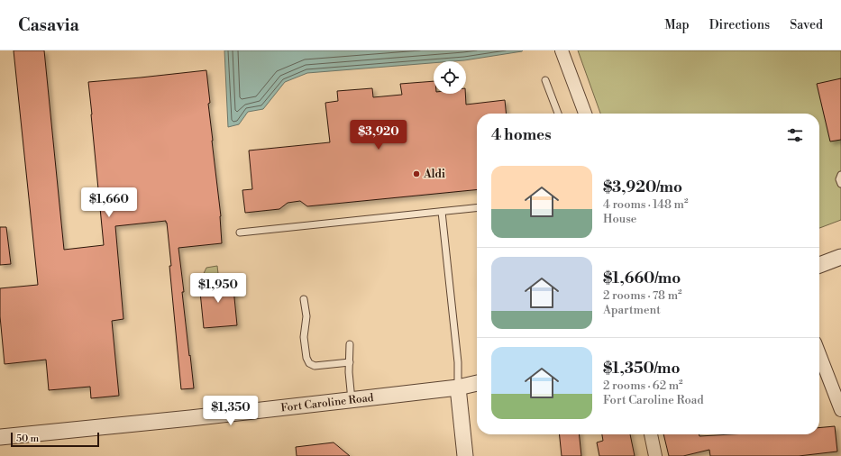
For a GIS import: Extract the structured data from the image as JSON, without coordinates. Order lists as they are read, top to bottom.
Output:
{
  "streets": {
    "street": ["Fort Caroline Road"]
  },
  "places": ["Aldi"],
  "scale_bar": "50 m",
  "page": {
    "header": "Casavia",
    "nav": ["Map", "Directions", "Saved"],
    "heading": "4 homes",
    "price": [
      "$3,920",
      "$1,660",
      "$1,950",
      "$1,350"
    ],
    "list": [
      {
        "name": "$3,920/mo",
        "note": "4 rooms · 148 m² · House"
      },
      {
        "name": "$1,660/mo",
        "note": "2 rooms · 78 m² · Apartment"
      },
      {
        "name": "$1,350/mo",
        "note": "2 rooms · 62 m² · Fort Caroline Road"
      }
    ],
    "scale": "50 m"
  }
}
